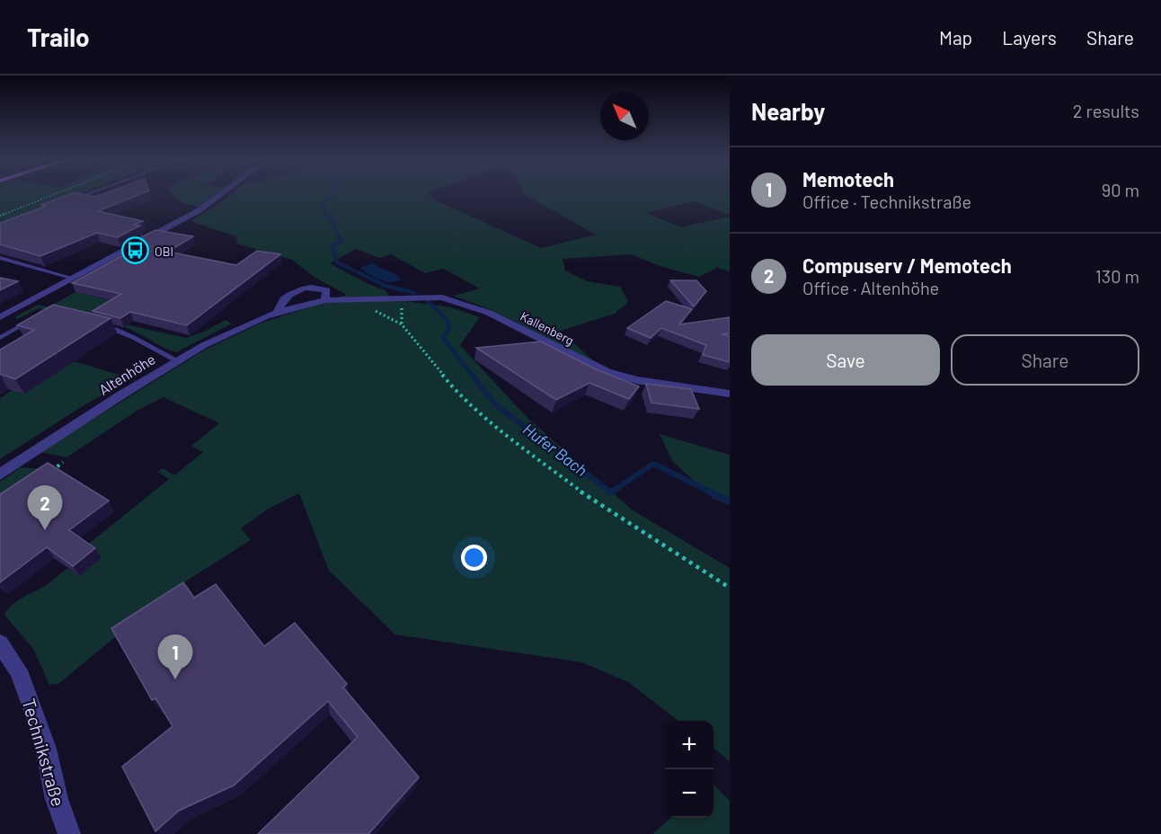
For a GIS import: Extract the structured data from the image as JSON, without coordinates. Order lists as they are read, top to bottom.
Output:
{
  "streets": {
    "street": ["Kallenberg", "Altenhöhe", "Technikstraße"]
  },
  "crossings": [
    ["Kallenberg", "Altenhöhe"]
  ],
  "water": ["Hufer Bach"],
  "places": {
    "bus stop": ["OBI"]
  },
  "north": "top left",
  "page": {
    "header": "Trailo",
    "nav": ["Map", "Layers", "Share"],
    "heading": ["Nearby", "2 results"],
    "list": [
      {
        "mark": "1",
        "name": "Memotech",
        "note": "Office · Technikstraße",
        "value": "90 m"
      },
      {
        "mark": "2",
        "name": "Compuserv / Memotech",
        "note": "Office · Altenhöhe",
        "value": "130 m"
      }
    ],
    "buttons": ["Save", "Share"],
    "pins": ["2", "1"],
    "map_buttons": ["+", "−"]
  }
}
